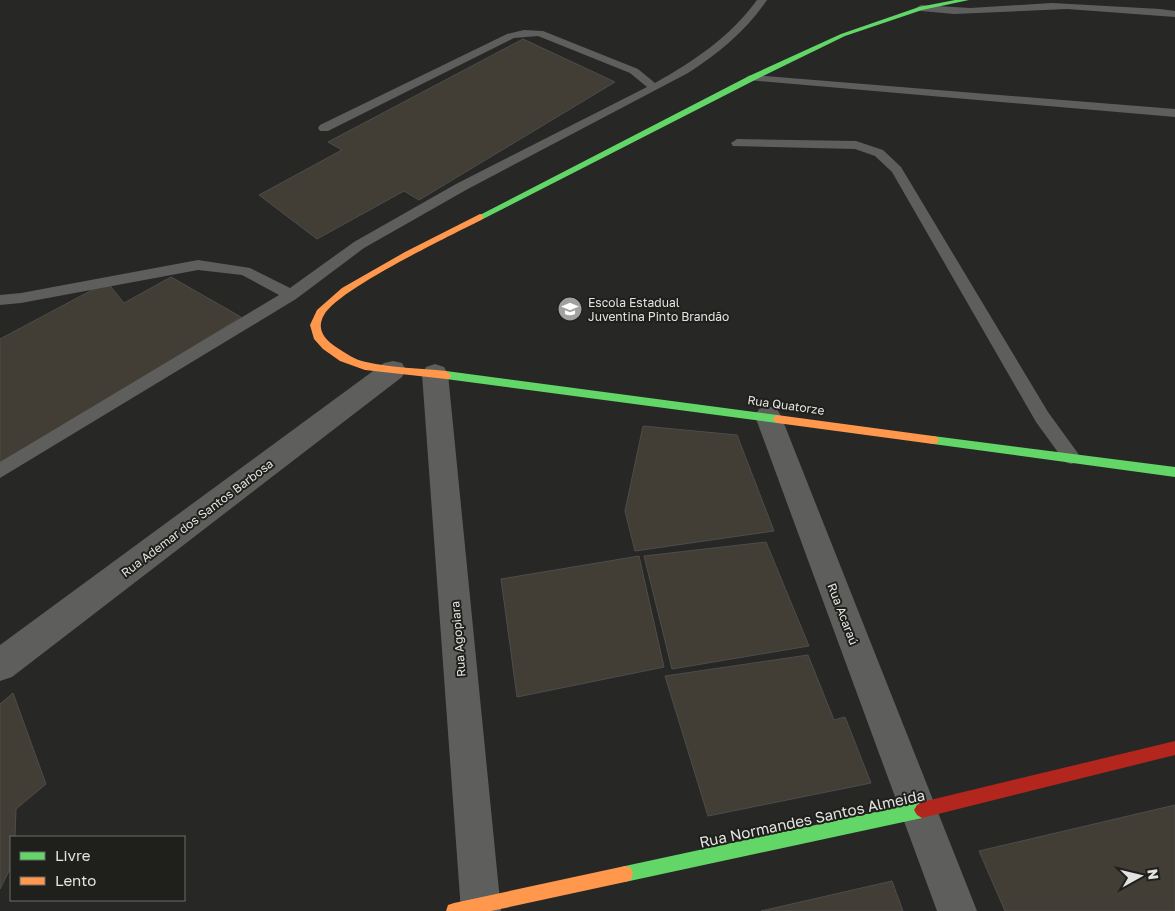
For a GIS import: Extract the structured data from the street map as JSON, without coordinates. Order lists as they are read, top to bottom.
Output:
{
  "streets": {
    "street": [
      "Rua Quatorze",
      "Rua Ademar dos Santos Barbosa",
      "Rua Acaraú",
      "Rua Agopiara",
      "Rua Normandes Santos Almeida"
    ]
  },
  "crossings": [
    ["Rua Quatorze", "Rua Ademar dos Santos Barbosa"],
    ["Rua Quatorze", "Rua Acaraú"],
    ["Rua Quatorze", "Rua Agopiara"],
    ["Rua Acaraú", "Rua Normandes Santos Almeida"],
    ["Rua Agopiara", "Rua Normandes Santos Almeida"]
  ],
  "places": {
    "school or university": ["Escola Estadual Juventina Pinto Brandão"]
  },
  "legend": ["Livre", "Lento"],
  "north": "right"
}
